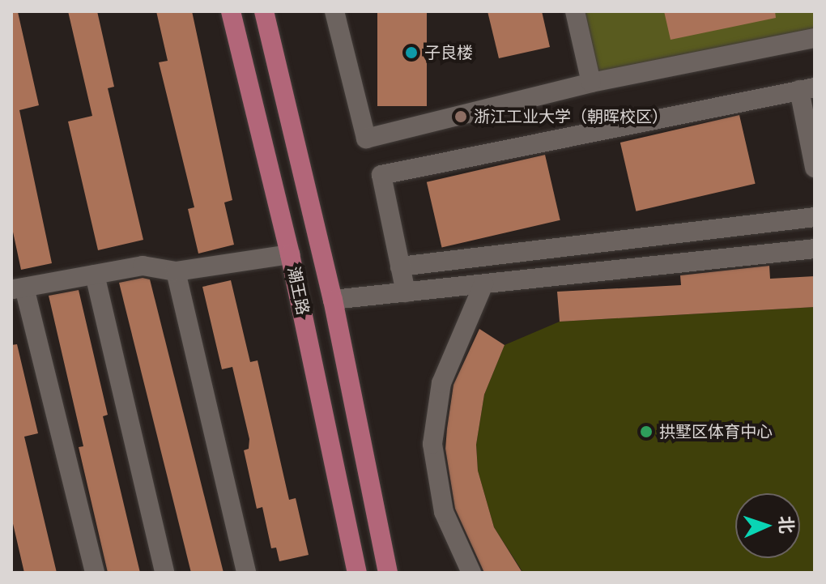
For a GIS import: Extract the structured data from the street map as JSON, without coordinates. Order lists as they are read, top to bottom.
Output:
{
  "streets": {
    "main road": ["潮王路"]
  },
  "places": ["子良楼", "浙江工业大学（朝晖校区）", "拱墅区体育中心"],
  "north": "right"
}
